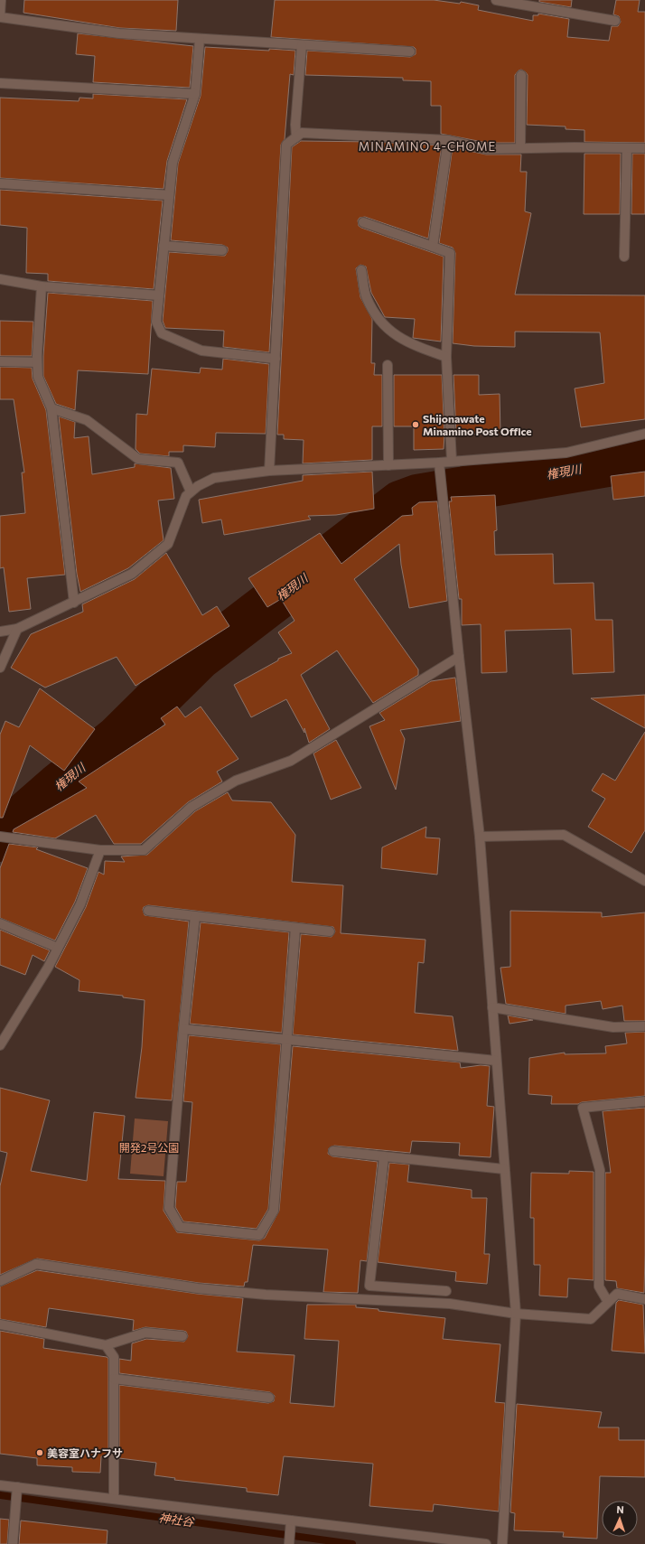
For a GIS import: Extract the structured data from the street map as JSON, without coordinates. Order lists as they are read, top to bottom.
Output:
{
  "districts": ["MINAMINO 4-CHOME"],
  "water": ["権現川", "神社谷"],
  "parks": ["開発2号公園"],
  "places": ["Shijonawate Minamino Post Office", "美容室ハナフサ"],
  "north": "top"
}
